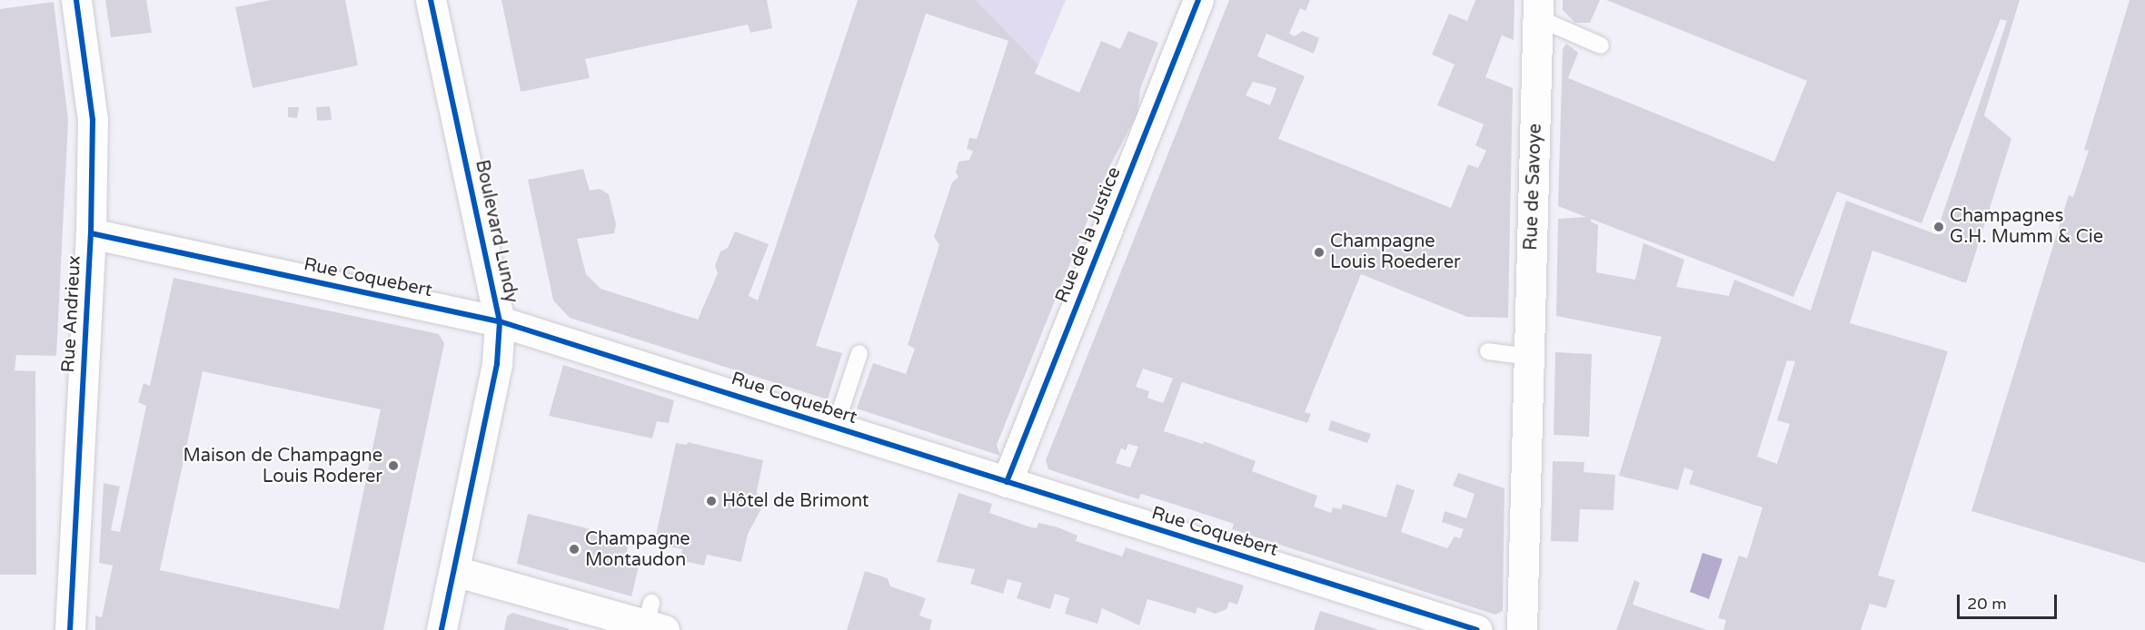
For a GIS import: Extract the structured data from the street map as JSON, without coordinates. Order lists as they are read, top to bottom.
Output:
{
  "streets": {
    "street": [
      "Rue de Savoye",
      "Boulevard Lundy",
      "Rue de la Justice",
      "Rue Coquebert",
      "Rue Andrieux"
    ]
  },
  "crossings": [
    ["Boulevard Lundy", "Rue Coquebert"],
    ["Rue de la Justice", "Rue Coquebert"],
    ["Rue Coquebert", "Rue Andrieux"]
  ],
  "places": [
    "Champagnes G.H. Mumm & Cie",
    "Champagne Louis Roederer",
    "Maison de Champagne Louis Roderer",
    "Hôtel de Brimont",
    "Champagne Montaudon"
  ],
  "scale_bar": "20 m"
}
